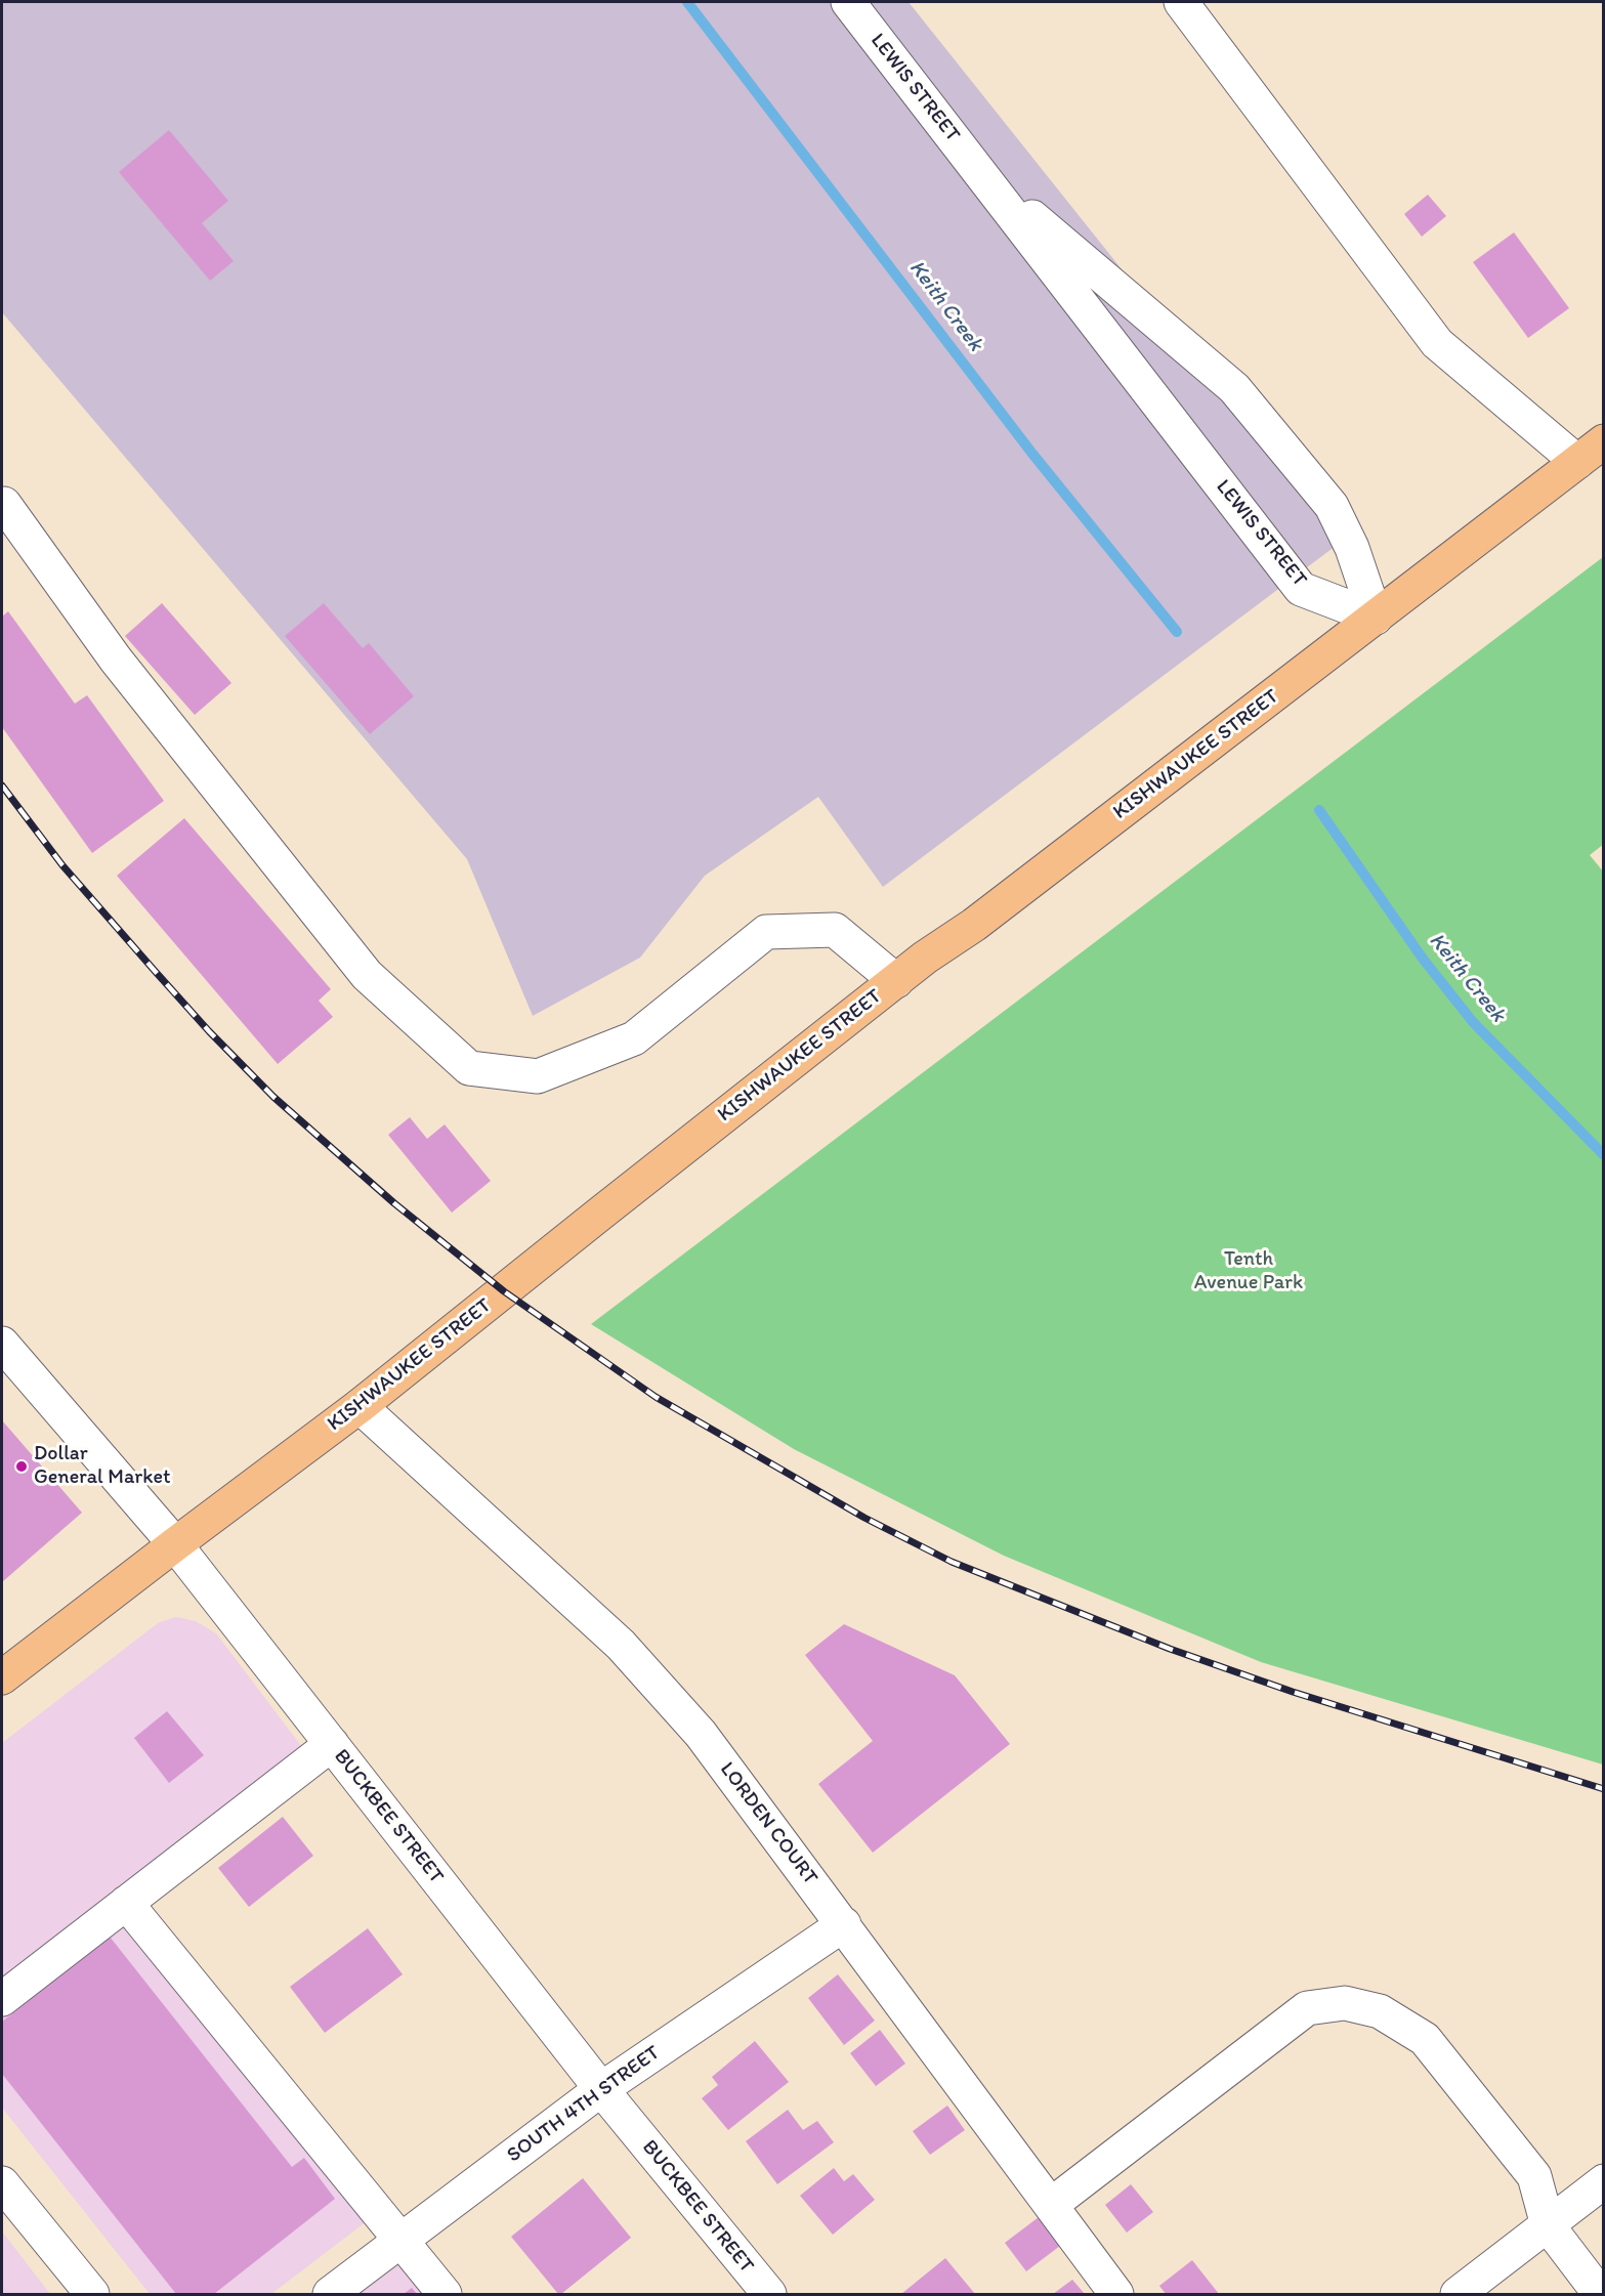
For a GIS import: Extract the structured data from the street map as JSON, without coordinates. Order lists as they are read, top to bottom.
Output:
{
  "streets": {
    "main road": ["KISHWAUKEE STREET"],
    "street": [
      "LEWIS STREET",
      "BUCKBEE STREET",
      "LORDEN COURT",
      "SOUTH 4TH STREET"
    ]
  },
  "crossings": [
    ["LEWIS STREET", "KISHWAUKEE STREET"],
    ["KISHWAUKEE STREET", "BUCKBEE STREET"],
    ["KISHWAUKEE STREET", "LORDEN COURT"],
    ["BUCKBEE STREET", "SOUTH 4TH STREET"],
    ["LORDEN COURT", "SOUTH 4TH STREET"]
  ],
  "water": ["Keith Creek"],
  "parks": ["Tenth Avenue Park"],
  "places": ["Dollar General Market"]
}
